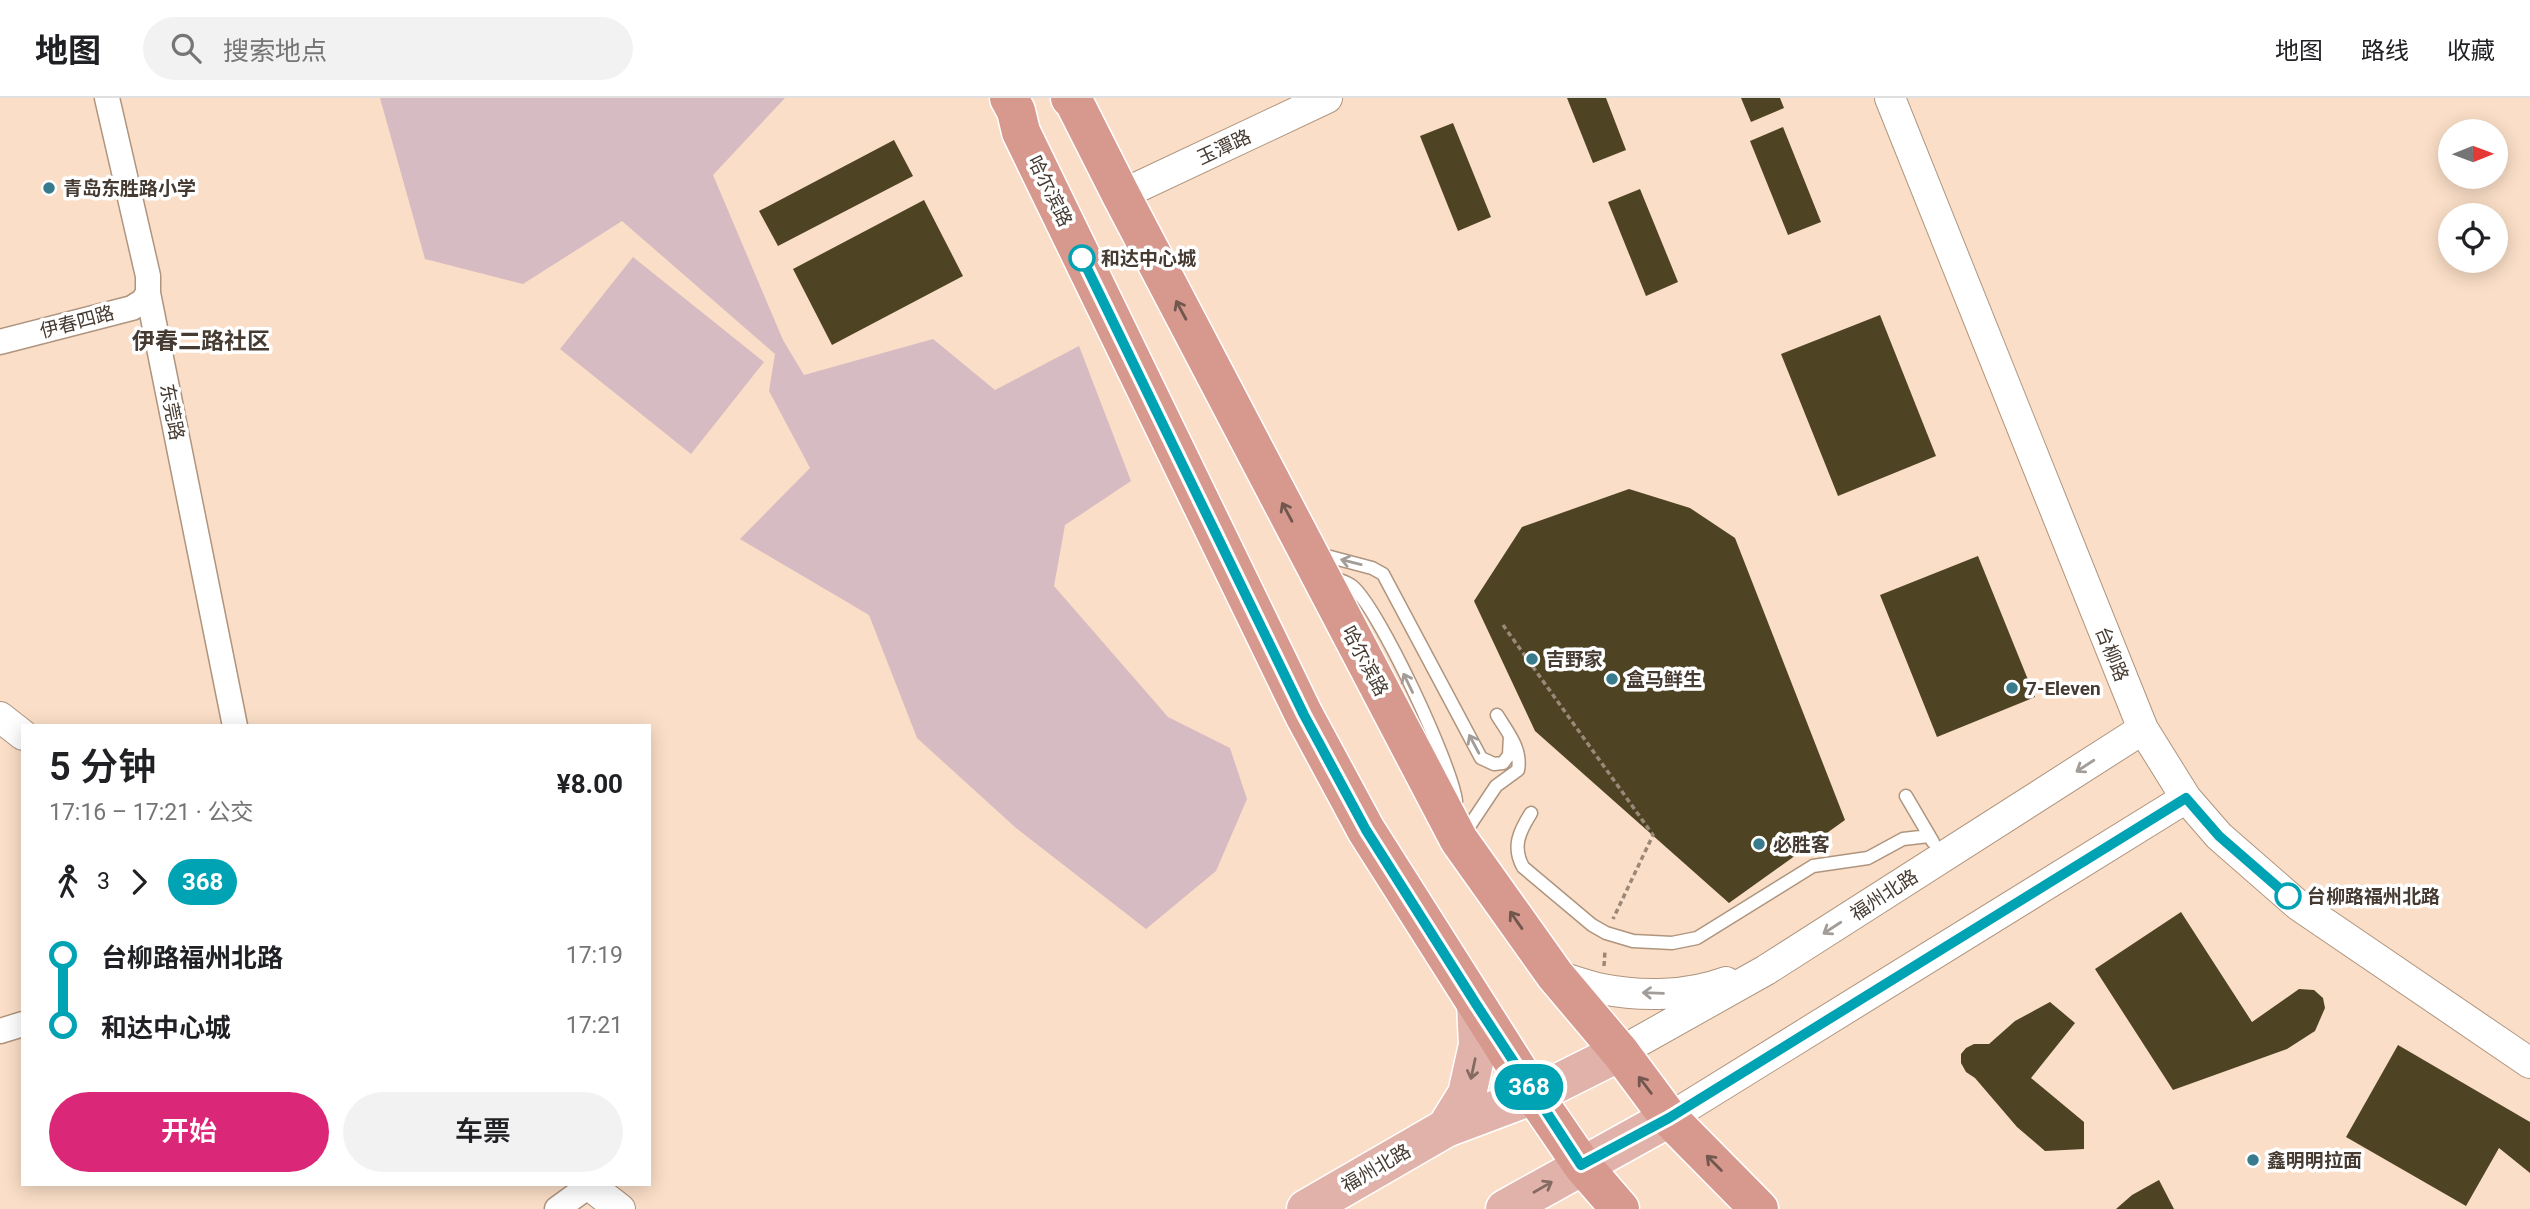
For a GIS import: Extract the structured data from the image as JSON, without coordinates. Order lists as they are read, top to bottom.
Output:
{
  "streets": {
    "highway": ["哈尔滨路"],
    "main road": ["福州北路"],
    "street": [
      "玉潭路",
      "伊春四路",
      "东莞路",
      "台柳路"
    ]
  },
  "crossings": [
    ["玉潭路", "哈尔滨路"],
    ["哈尔滨路", "福州北路"],
    ["伊春四路", "东莞路"],
    ["台柳路", "福州北路"]
  ],
  "districts": ["伊春二路社区"],
  "places": [
    "青岛东胜路小学",
    "和达中心城",
    "吉野家",
    "盒马鲜生",
    "7-Eleven",
    "必胜客",
    "台柳路福州北路",
    "鑫明明拉面"
  ],
  "lines": ["bus line 368"],
  "north": "right",
  "page": {
    "header": "地图",
    "search": "搜索地点",
    "nav": ["地图", "路线", "收藏"],
    "on_map": "368",
    "heading": ["5 分钟", "17:16 – 17:21 · 公交", "¥8.00"],
    "legs": ["3", "368"],
    "list": [
      {
        "name": "台柳路福州北路",
        "value": "17:19"
      },
      {
        "name": "和达中心城",
        "value": "17:21"
      }
    ],
    "buttons": ["开始", "车票"]
  }
}
